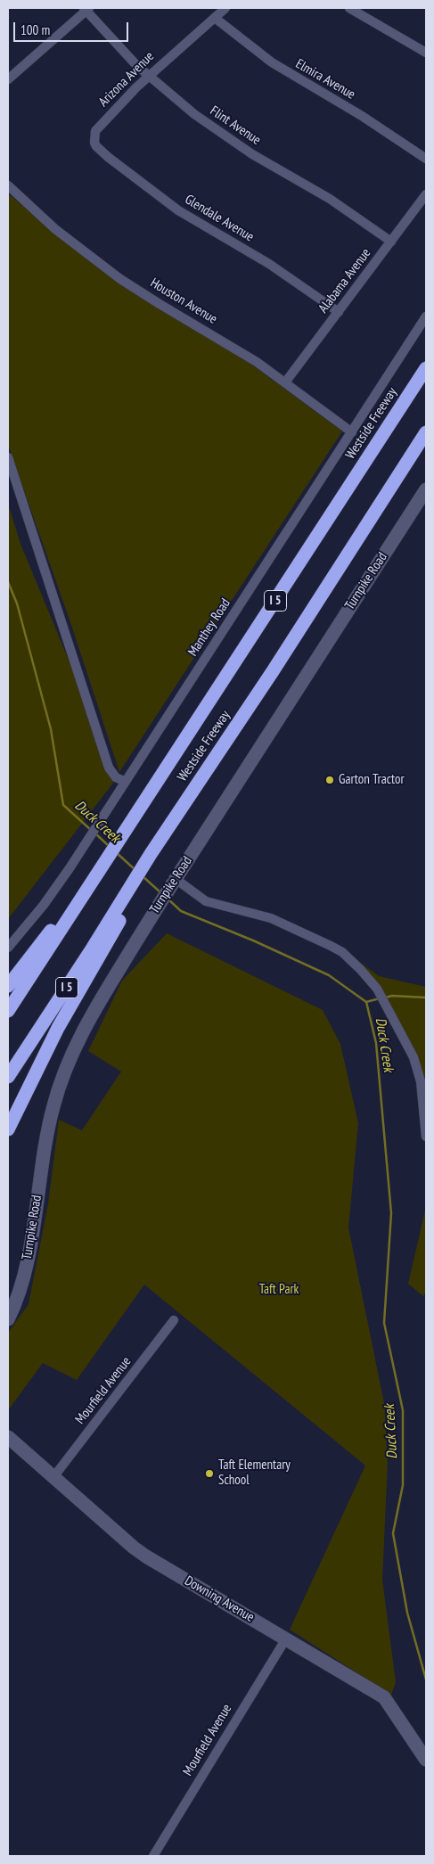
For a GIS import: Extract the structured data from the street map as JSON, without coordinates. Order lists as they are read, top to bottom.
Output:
{
  "streets": {
    "highway": ["Westside Freeway", "I 5"],
    "street": [
      "Arizona Avenue",
      "Elmira Avenue",
      "Flint Avenue",
      "Glendale Avenue",
      "Alabama Avenue",
      "Houston Avenue",
      "Turnpike Road",
      "Manthey Road",
      "Mourfield Avenue",
      "Downing Avenue"
    ]
  },
  "crossings": [
    ["Arizona Avenue", "Elmira Avenue"],
    ["Arizona Avenue", "Flint Avenue"],
    ["Arizona Avenue", "Glendale Avenue"],
    ["Flint Avenue", "Alabama Avenue"],
    ["Glendale Avenue", "Alabama Avenue"],
    ["Alabama Avenue", "Houston Avenue"],
    ["Houston Avenue", "Manthey Road"],
    ["Mourfield Avenue", "Downing Avenue"]
  ],
  "water": ["Duck Creek"],
  "parks": ["Taft Park"],
  "places": ["Garton Tractor", "Taft Elementary School"],
  "scale_bar": "100 m"
}
